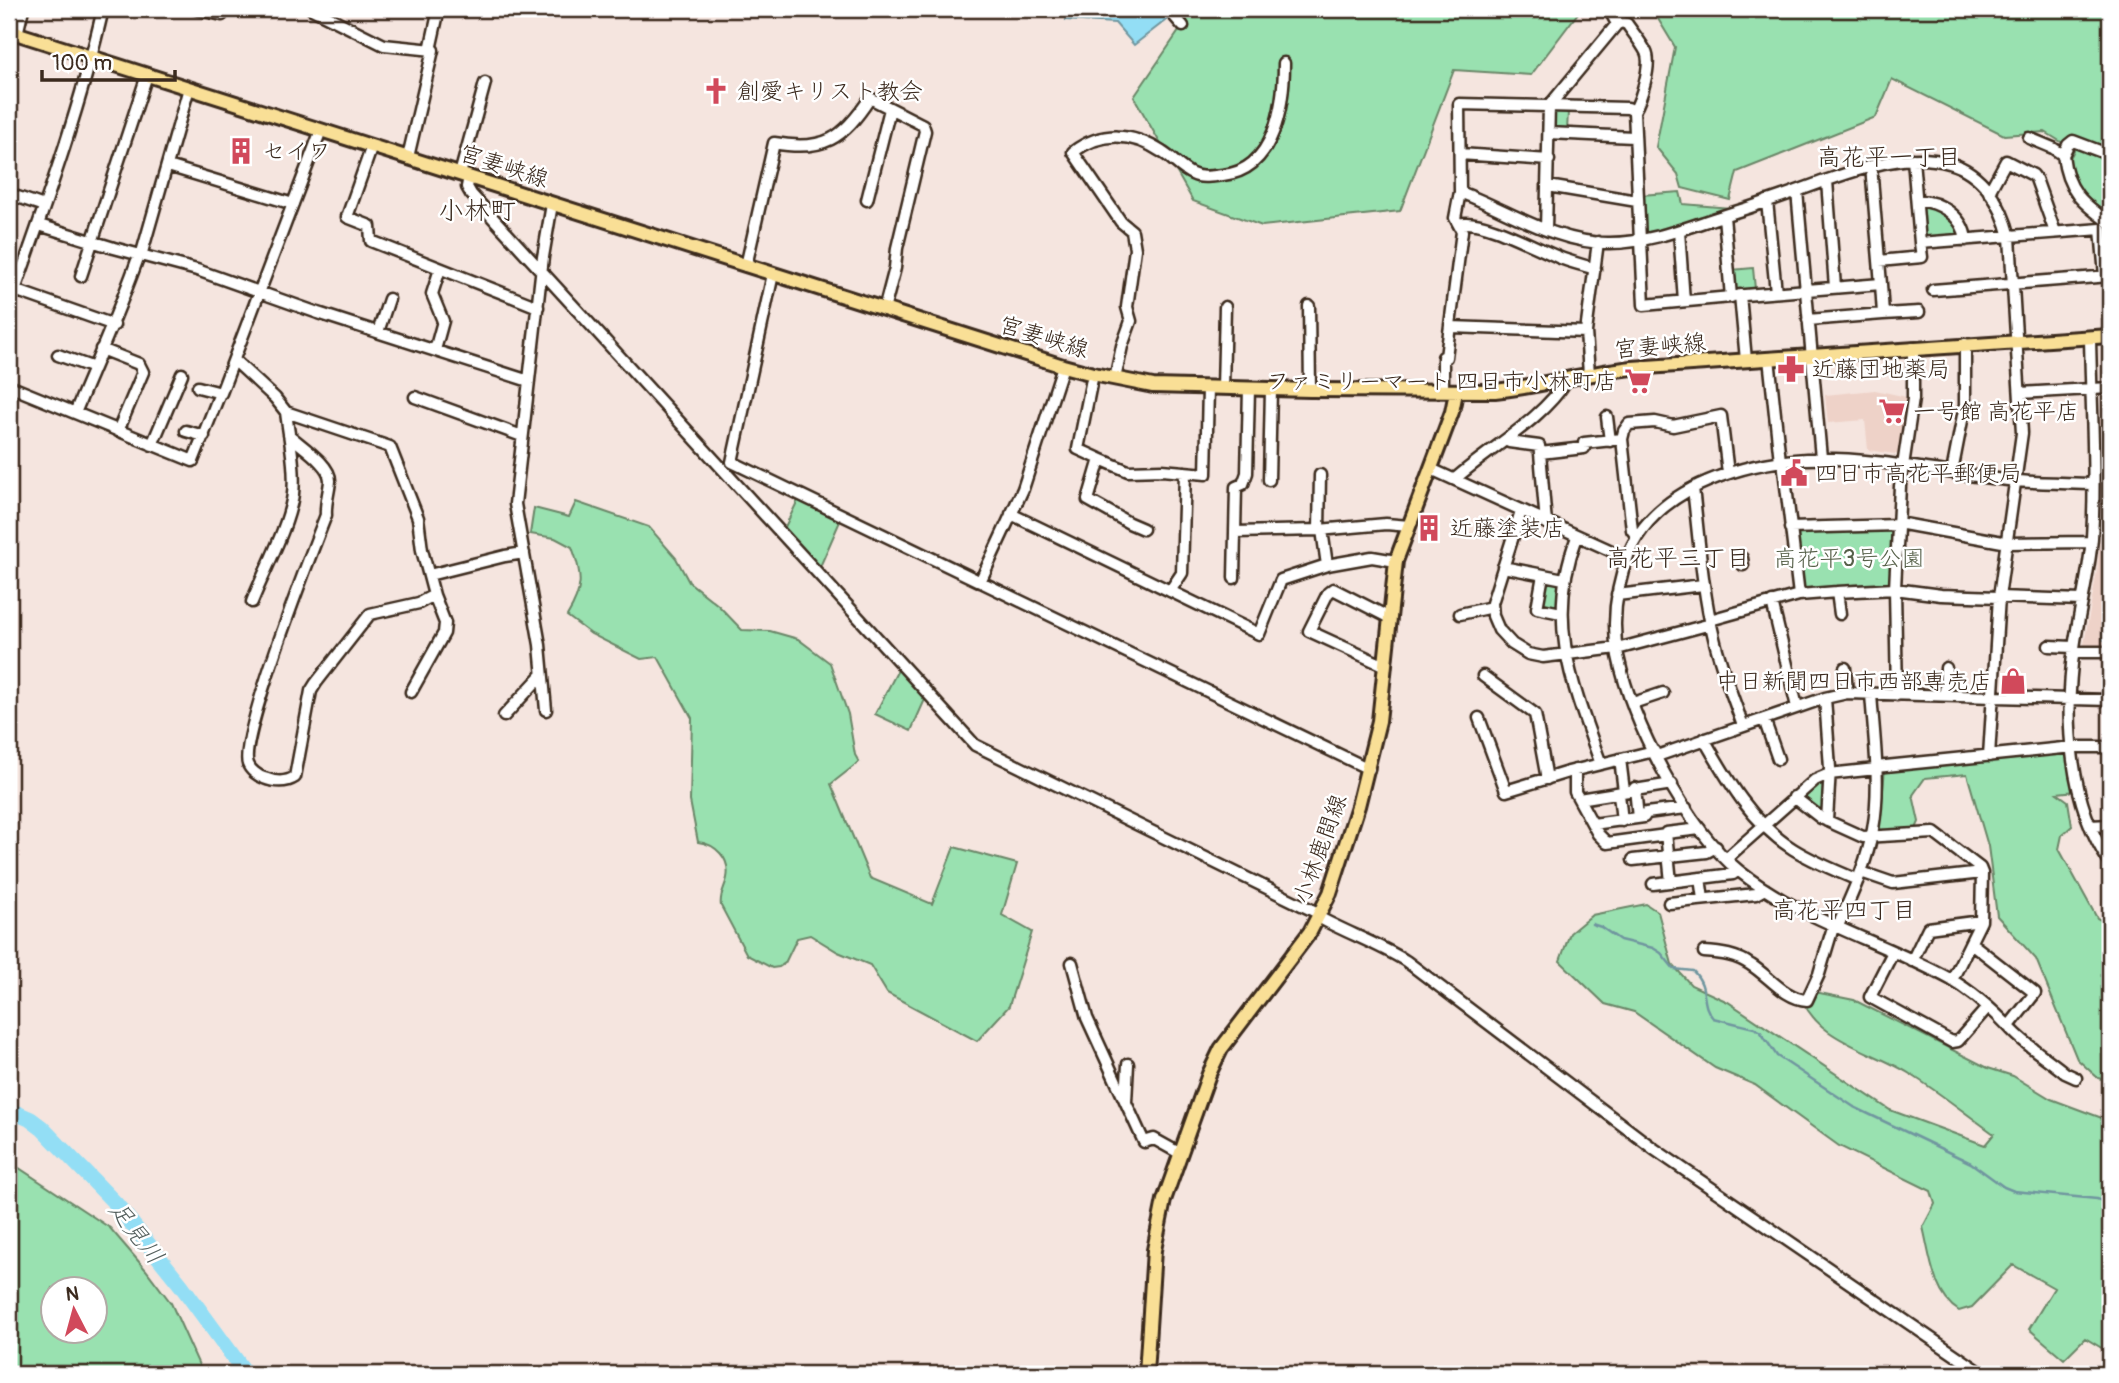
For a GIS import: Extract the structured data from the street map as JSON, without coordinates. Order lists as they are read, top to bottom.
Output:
{
  "streets": {
    "main road": ["宮妻峡線", "小林鹿間線"]
  },
  "crossings": [
    ["宮妻峡線", "小林鹿間線"]
  ],
  "districts": [
    "高花平一丁目",
    "小林町",
    "高花平三丁目",
    "高花平四丁目"
  ],
  "water": ["足見川"],
  "parks": ["高花平3号公園"],
  "places": {
    "church": ["創愛キリスト教会"],
    "building": ["セイワ", "近藤塗装店"],
    "pharmacy": ["近藤団地薬局"],
    "supermarket": ["ファミリーマート 四日市小林町店", "一号館 高花平店"],
    "public building": ["四日市高花平郵便局"],
    "shop": ["中日新聞四日市西部専売店"]
  },
  "scale_bar": "100 m",
  "north": "top"
}
